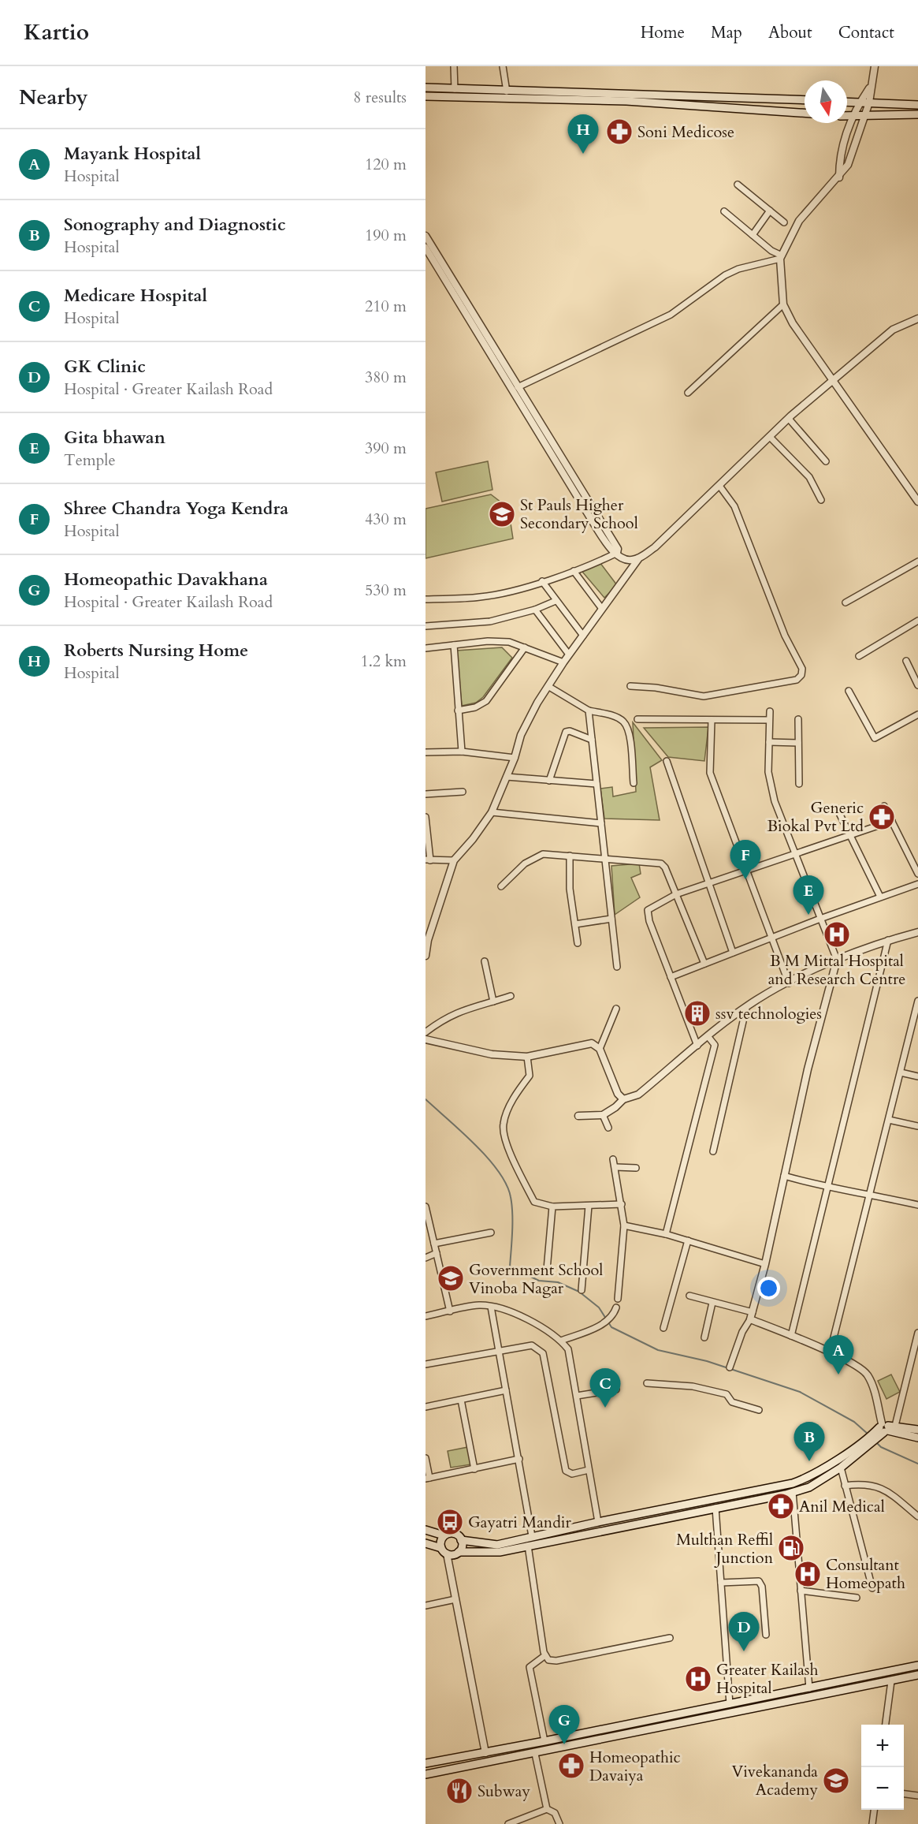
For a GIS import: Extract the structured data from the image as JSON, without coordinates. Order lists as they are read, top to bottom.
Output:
{
  "places": {
    "pharmacy": [
      "Soni Medicose",
      "Generic Biokal Pvt Ltd",
      "Anil Medical",
      "Homeopathic Davaiya"
    ],
    "school or university": ["St Pauls Higher Secondary School", "Government School Vinoba Nagar", "Vivekananda Academy"],
    "hospital": ["B M Mittal Hospital and Research Centre", "Consultant Homeopath", "Greater Kailash Hospital"],
    "building": ["ssv technologies"],
    "bus stop": ["Gayatri Mandir"],
    "fuel station": ["Multhan Reffil Junction"],
    "restaurant": ["Subway"]
  },
  "north": "bottom",
  "page": {
    "header": "Kartio",
    "nav": [
      "Home",
      "Map",
      "About",
      "Contact"
    ],
    "heading": ["Nearby", "8 results"],
    "pins": [
      "H",
      "F",
      "E",
      "A",
      "C",
      "B",
      "D",
      "G"
    ],
    "list": [
      {
        "mark": "A",
        "name": "Mayank Hospital",
        "note": "Hospital",
        "value": "120 m"
      },
      {
        "mark": "B",
        "name": "Sonography and Diagnostic",
        "note": "Hospital",
        "value": "190 m"
      },
      {
        "mark": "C",
        "name": "Medicare Hospital",
        "note": "Hospital",
        "value": "210 m"
      },
      {
        "mark": "D",
        "name": "GK Clinic",
        "note": "Hospital · Greater Kailash Road",
        "value": "380 m"
      },
      {
        "mark": "E",
        "name": "Gita bhawan",
        "note": "Temple",
        "value": "390 m"
      },
      {
        "mark": "F",
        "name": "Shree Chandra Yoga Kendra",
        "note": "Hospital",
        "value": "430 m"
      },
      {
        "mark": "G",
        "name": "Homeopathic Davakhana",
        "note": "Hospital · Greater Kailash Road",
        "value": "530 m"
      },
      {
        "mark": "H",
        "name": "Roberts Nursing Home",
        "note": "Hospital",
        "value": "1.2 km"
      }
    ],
    "map_buttons": ["+", "−"]
  }
}
